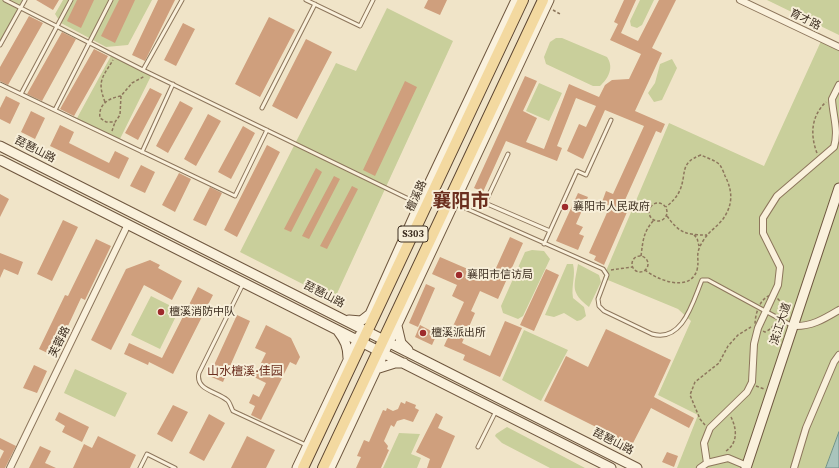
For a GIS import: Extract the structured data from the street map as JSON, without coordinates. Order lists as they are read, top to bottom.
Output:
{
  "streets": {
    "main road": ["檀溪路", "S303"],
    "street": [
      "育才路",
      "琵琶山路",
      "滨江大道",
      "芙蓉路"
    ]
  },
  "crossings": [
    ["琵琶山路", "檀溪路"],
    ["琵琶山路", "S303"]
  ],
  "districts": ["襄阳市", "山水檀溪·佳园"],
  "places": [
    "襄阳市人民政府",
    "襄阳市信访局",
    "檀溪消防中队",
    "檀溪派出所"
  ]
}
